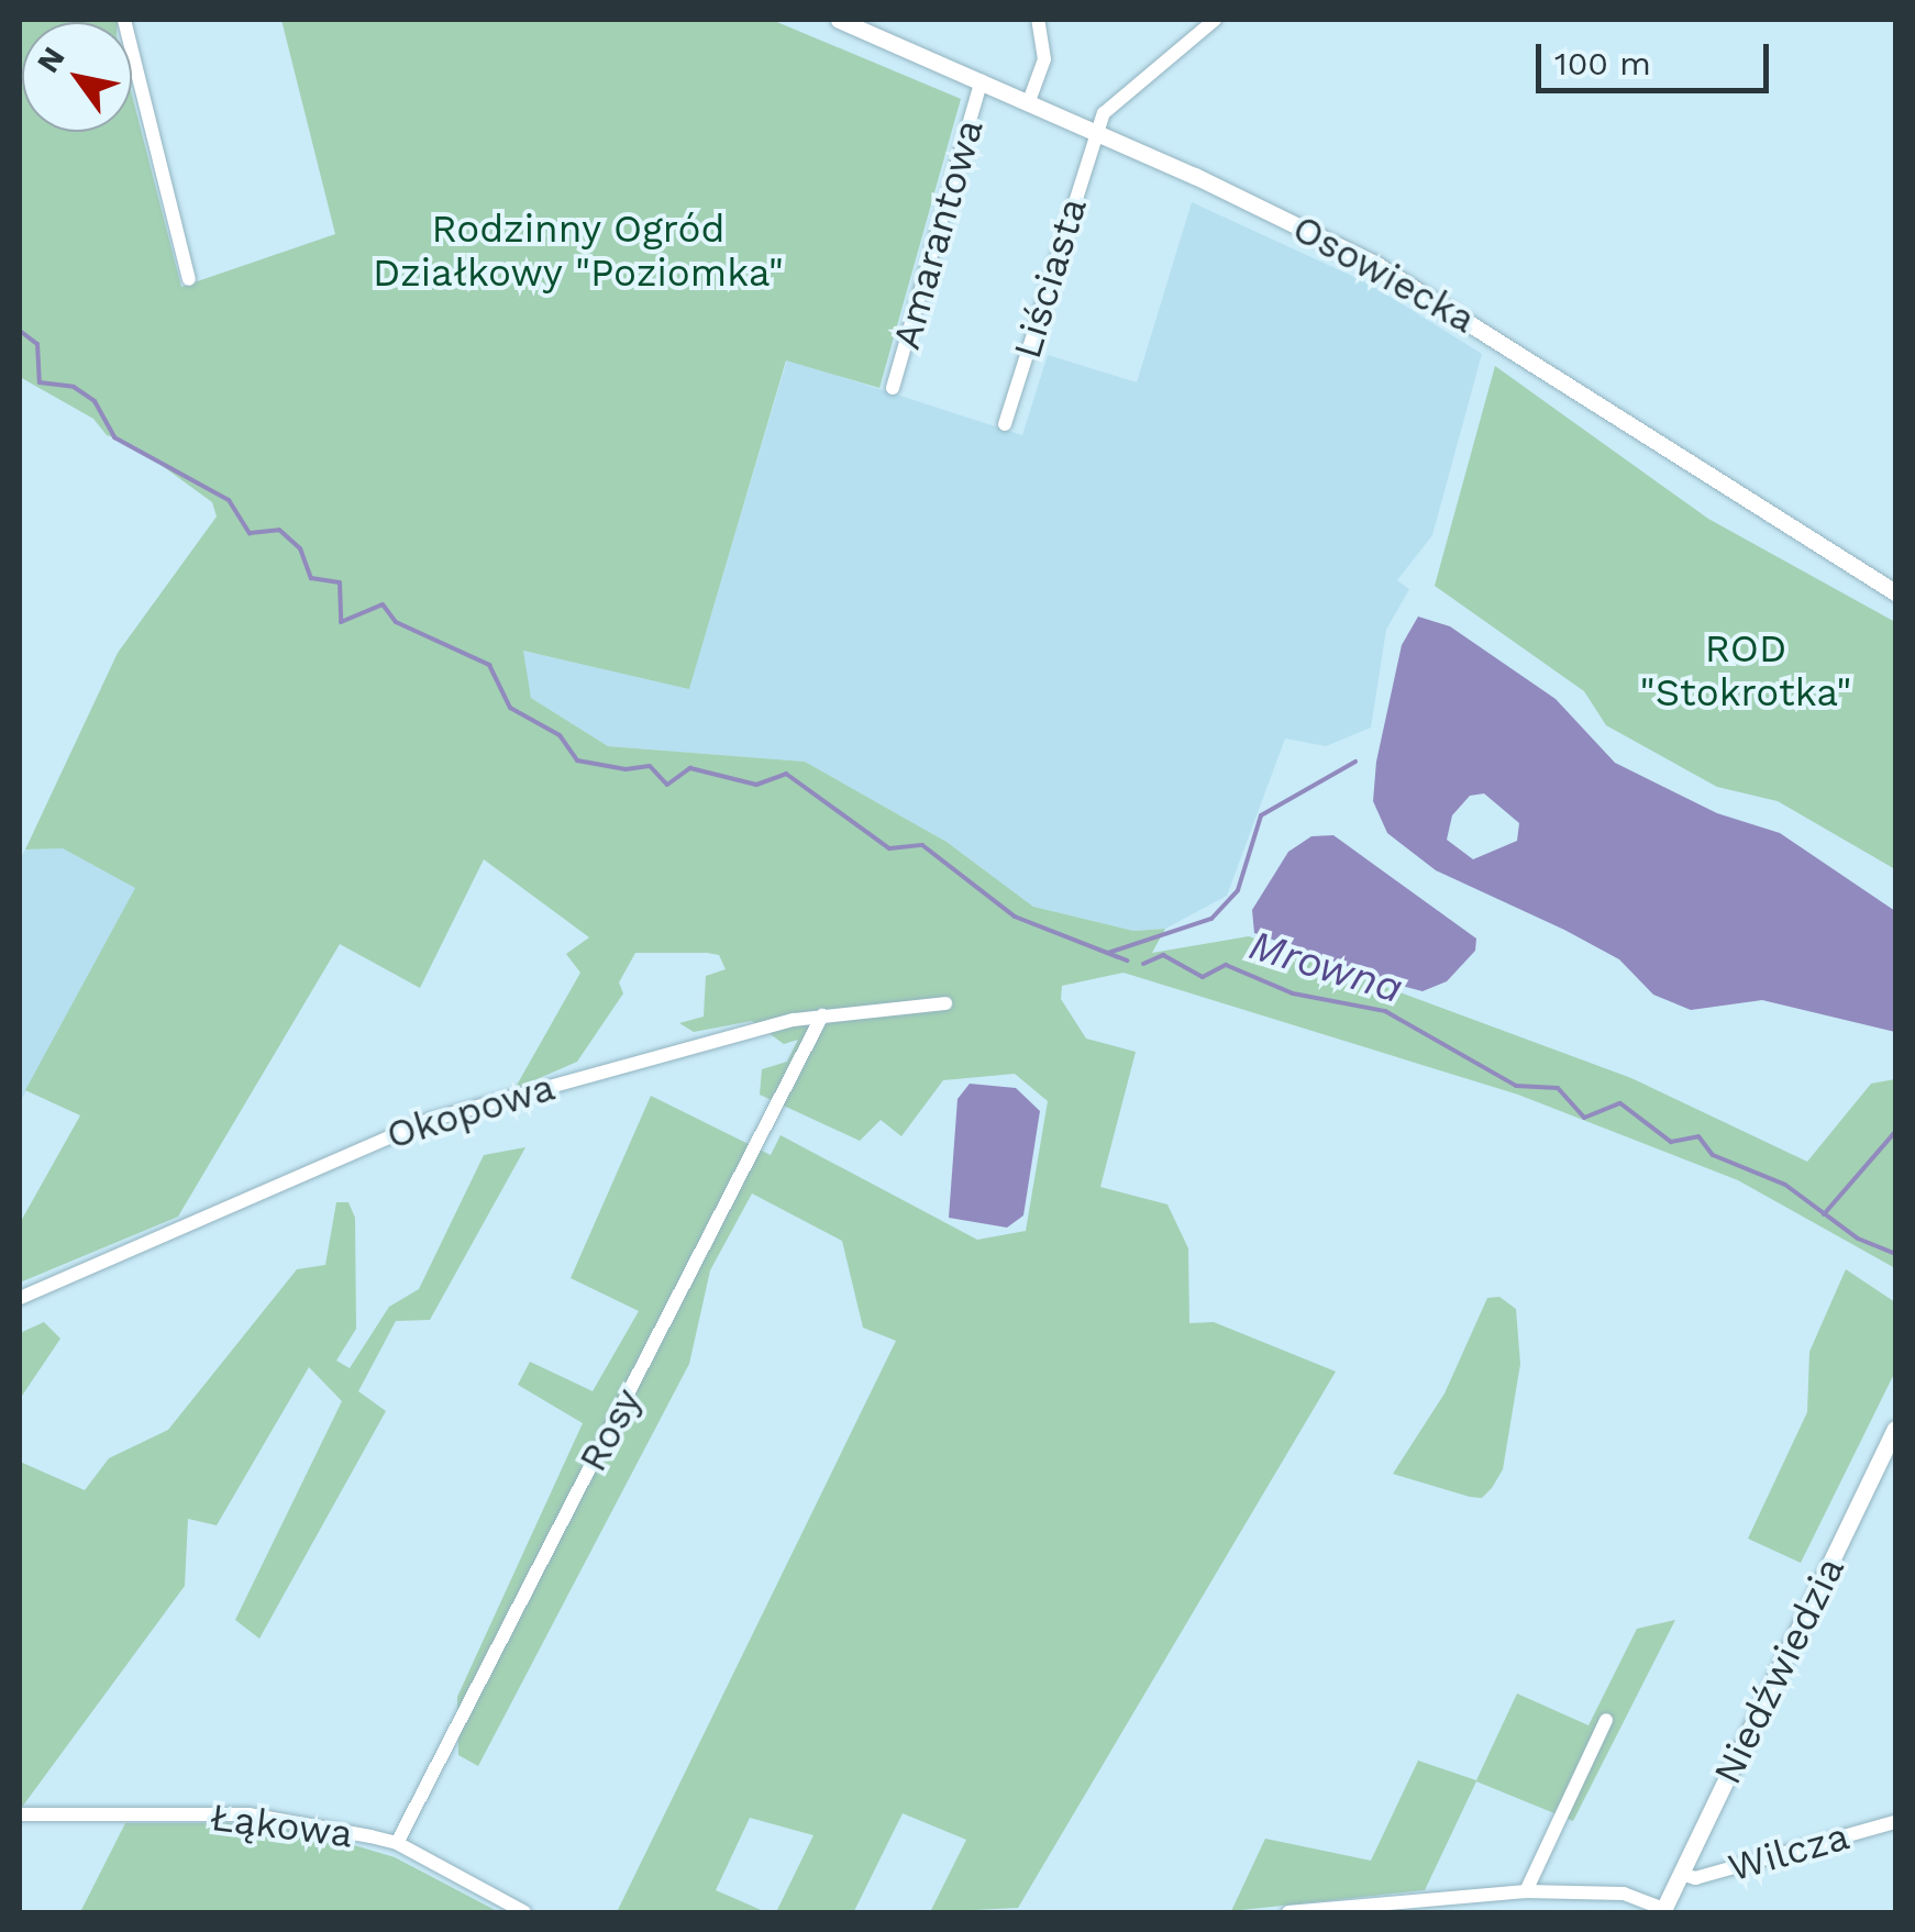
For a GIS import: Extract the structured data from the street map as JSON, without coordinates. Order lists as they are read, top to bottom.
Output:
{
  "streets": {
    "street": [
      "Amarantowa",
      "Osowiecka",
      "Liściasta",
      "Okopowa",
      "Rosy",
      "Niedźwiedzia",
      "Łąkowa",
      "Wilcza"
    ]
  },
  "crossings": [
    ["Amarantowa", "Osowiecka"],
    ["Osowiecka", "Liściasta"],
    ["Okopowa", "Rosy"],
    ["Rosy", "Łąkowa"],
    ["Niedźwiedzia", "Wilcza"]
  ],
  "water": ["Mrowna"],
  "parks": ["Rodzinny Ogród Działkowy \"Poziomka\"", "ROD \"Stokrotka\""],
  "scale_bar": "100 m",
  "north": "top left"
}
